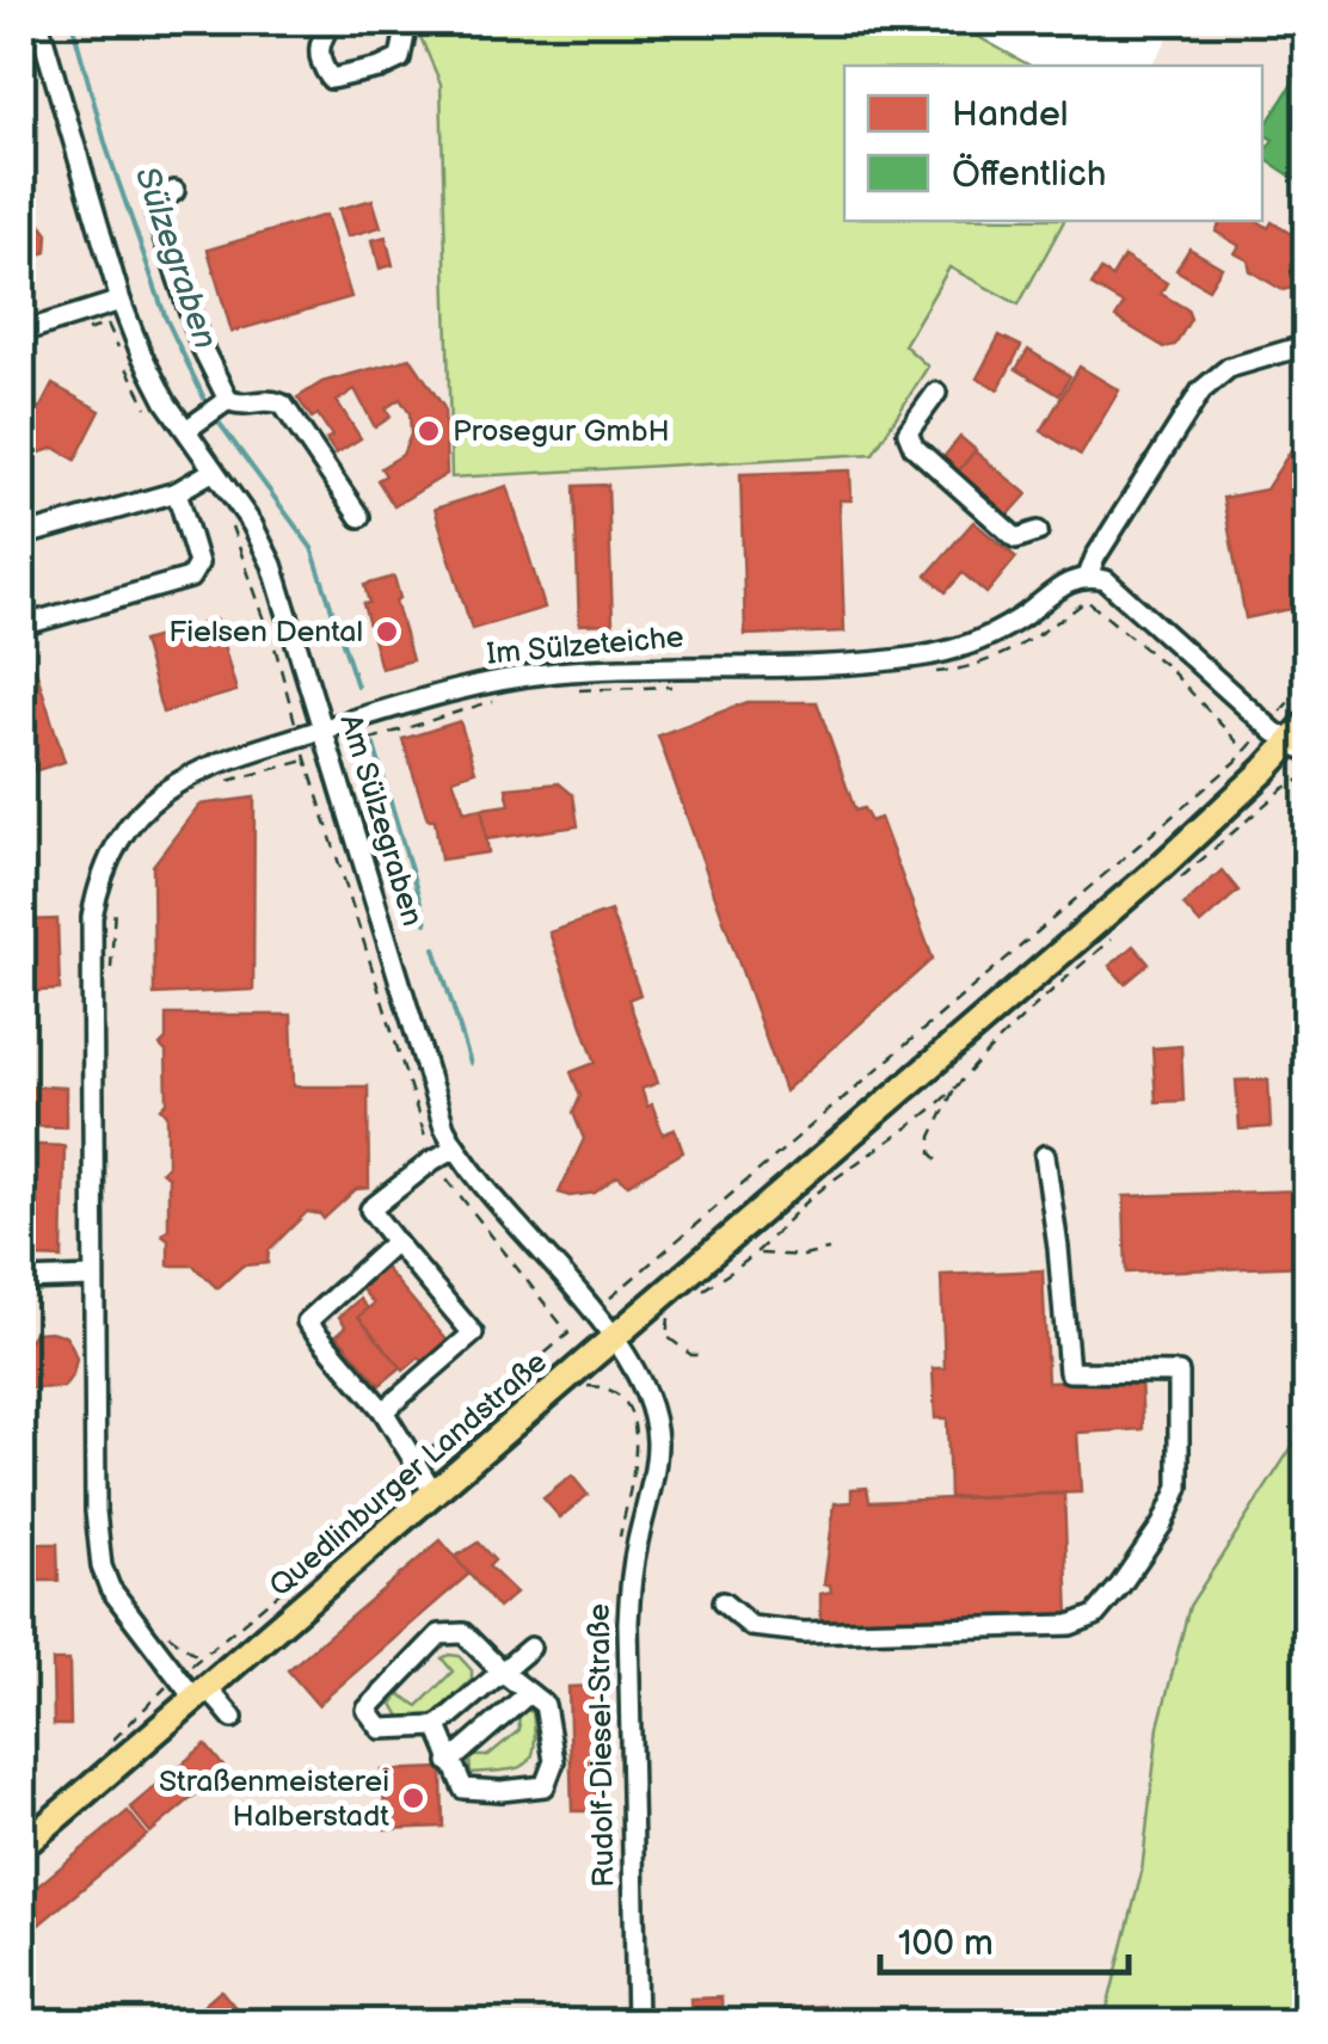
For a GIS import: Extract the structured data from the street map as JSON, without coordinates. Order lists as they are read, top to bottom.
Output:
{
  "streets": {
    "main road": ["Quedlinburger Landstraße"],
    "street": ["Im Sülzeteiche", "Am Sülzegraben", "Rudolf-Diesel-Straße"]
  },
  "crossings": [
    ["Im Sülzeteiche", "Am Sülzegraben"],
    ["Im Sülzeteiche", "Quedlinburger Landstraße"],
    ["Am Sülzegraben", "Quedlinburger Landstraße"],
    ["Am Sülzegraben", "Rudolf-Diesel-Straße"],
    ["Quedlinburger Landstraße", "Rudolf-Diesel-Straße"]
  ],
  "water": ["Sülzegraben"],
  "places": ["Prosegur GmbH", "Fielsen Dental", "Straßenmeisterei Halberstadt"],
  "legend": ["Handel", "Öffentlich"],
  "scale_bar": "100 m"
}
